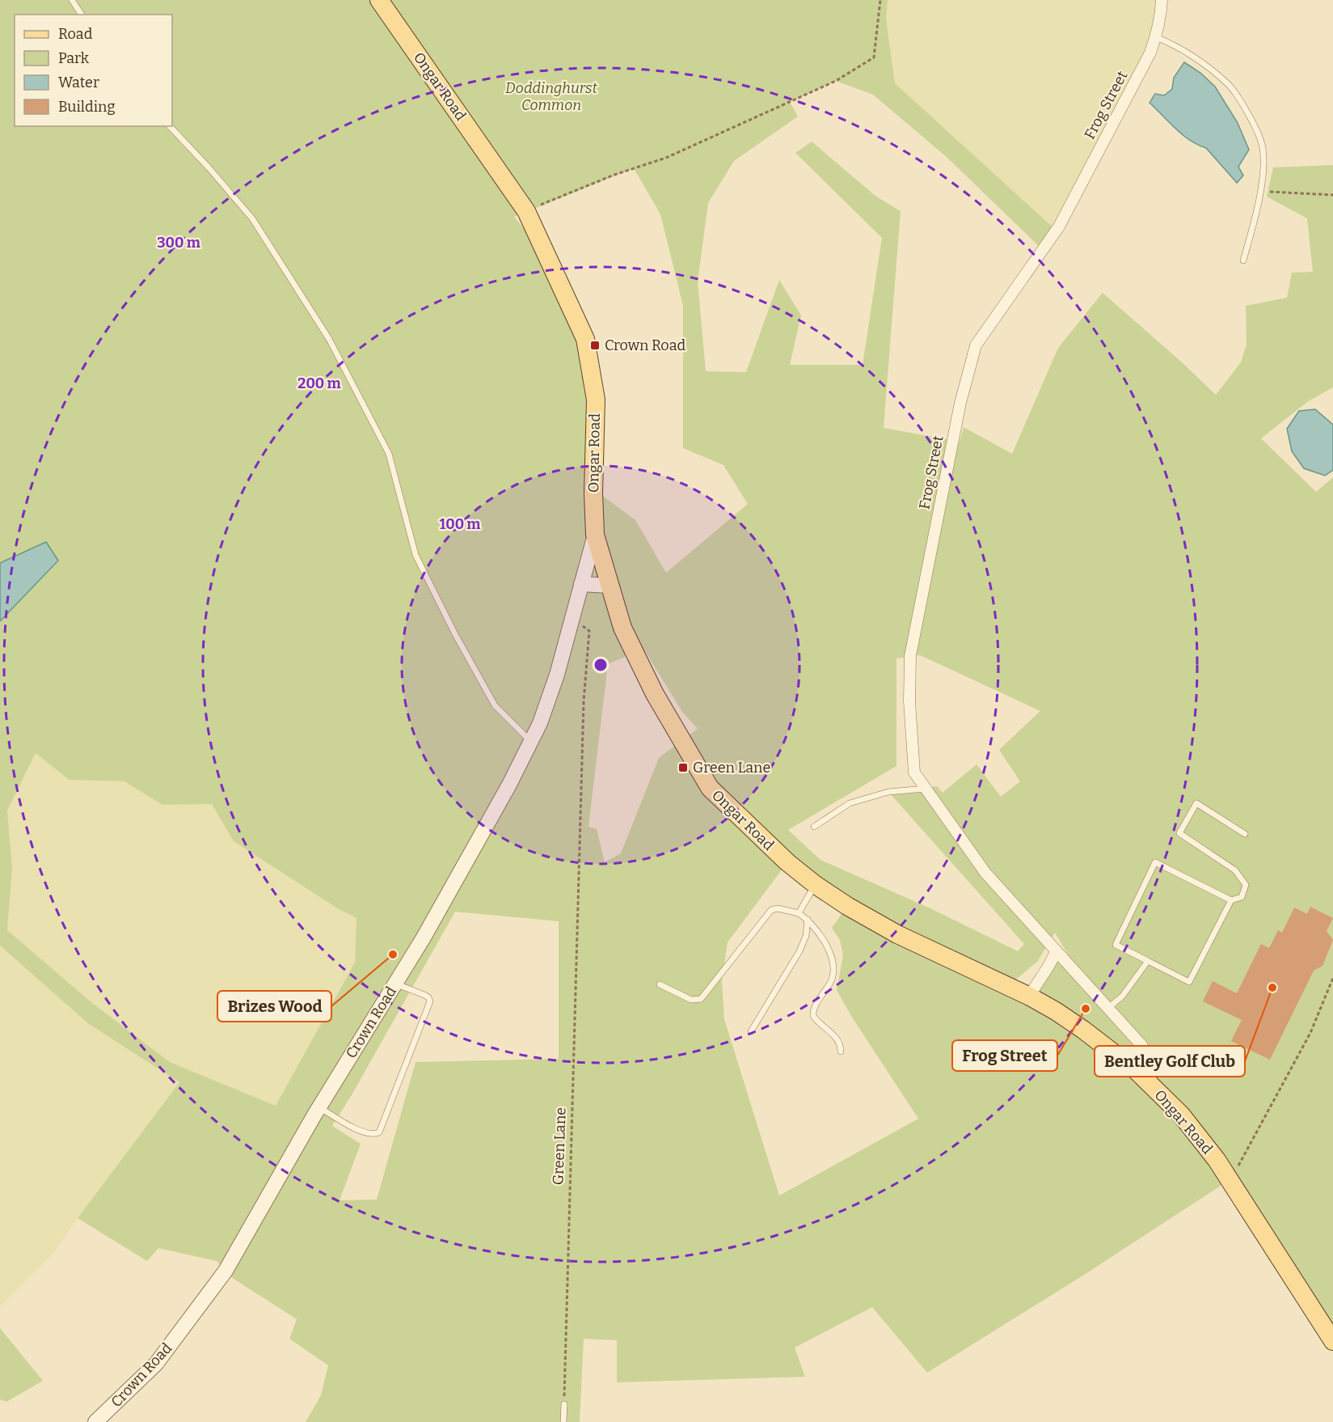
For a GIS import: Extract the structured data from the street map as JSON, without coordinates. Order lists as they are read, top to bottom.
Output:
{
  "streets": {
    "main road": ["Ongar Road"],
    "street": ["Frog Street", "Crown Road"],
    "path": ["Green Lane"]
  },
  "crossings": [
    ["Ongar Road", "Frog Street"],
    ["Ongar Road", "Crown Road"],
    ["Crown Road", "Green Lane"]
  ],
  "parks": ["Doddinghurst Common"],
  "places": {
    "transit": ["Crown Road", "Green Lane"],
    "other": ["Brizes Wood", "Bentley Golf Club", "Frog Street"]
  },
  "legend": [
    "Road",
    "Park",
    "Water",
    "Building"
  ],
  "rings": ["300 m", "200 m", "100 m"]
}
